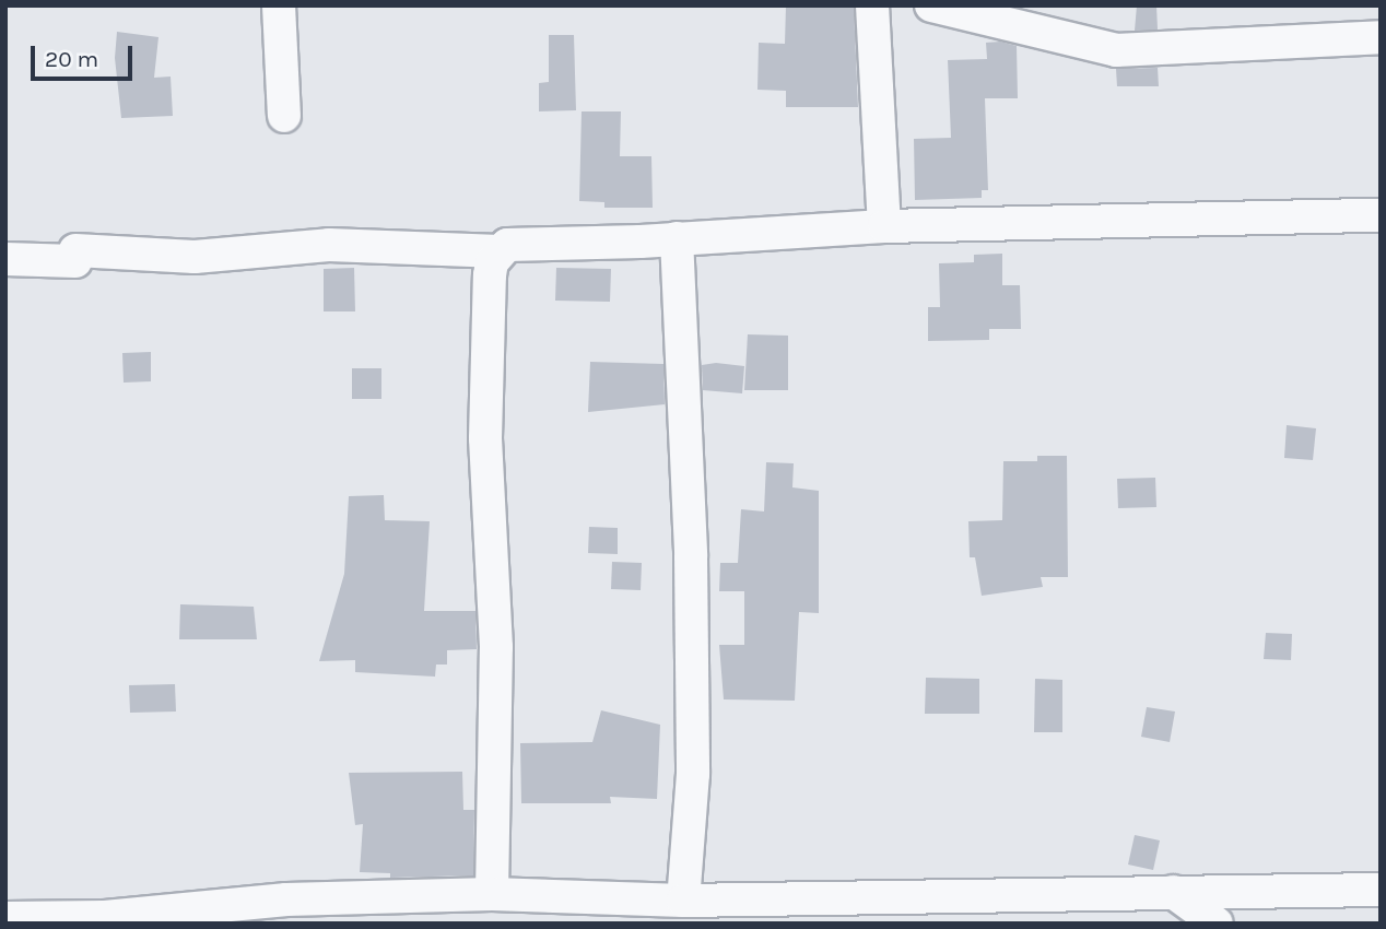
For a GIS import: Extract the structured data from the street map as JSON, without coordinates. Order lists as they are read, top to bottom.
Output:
{
  "scale_bar": "20 m"
}
